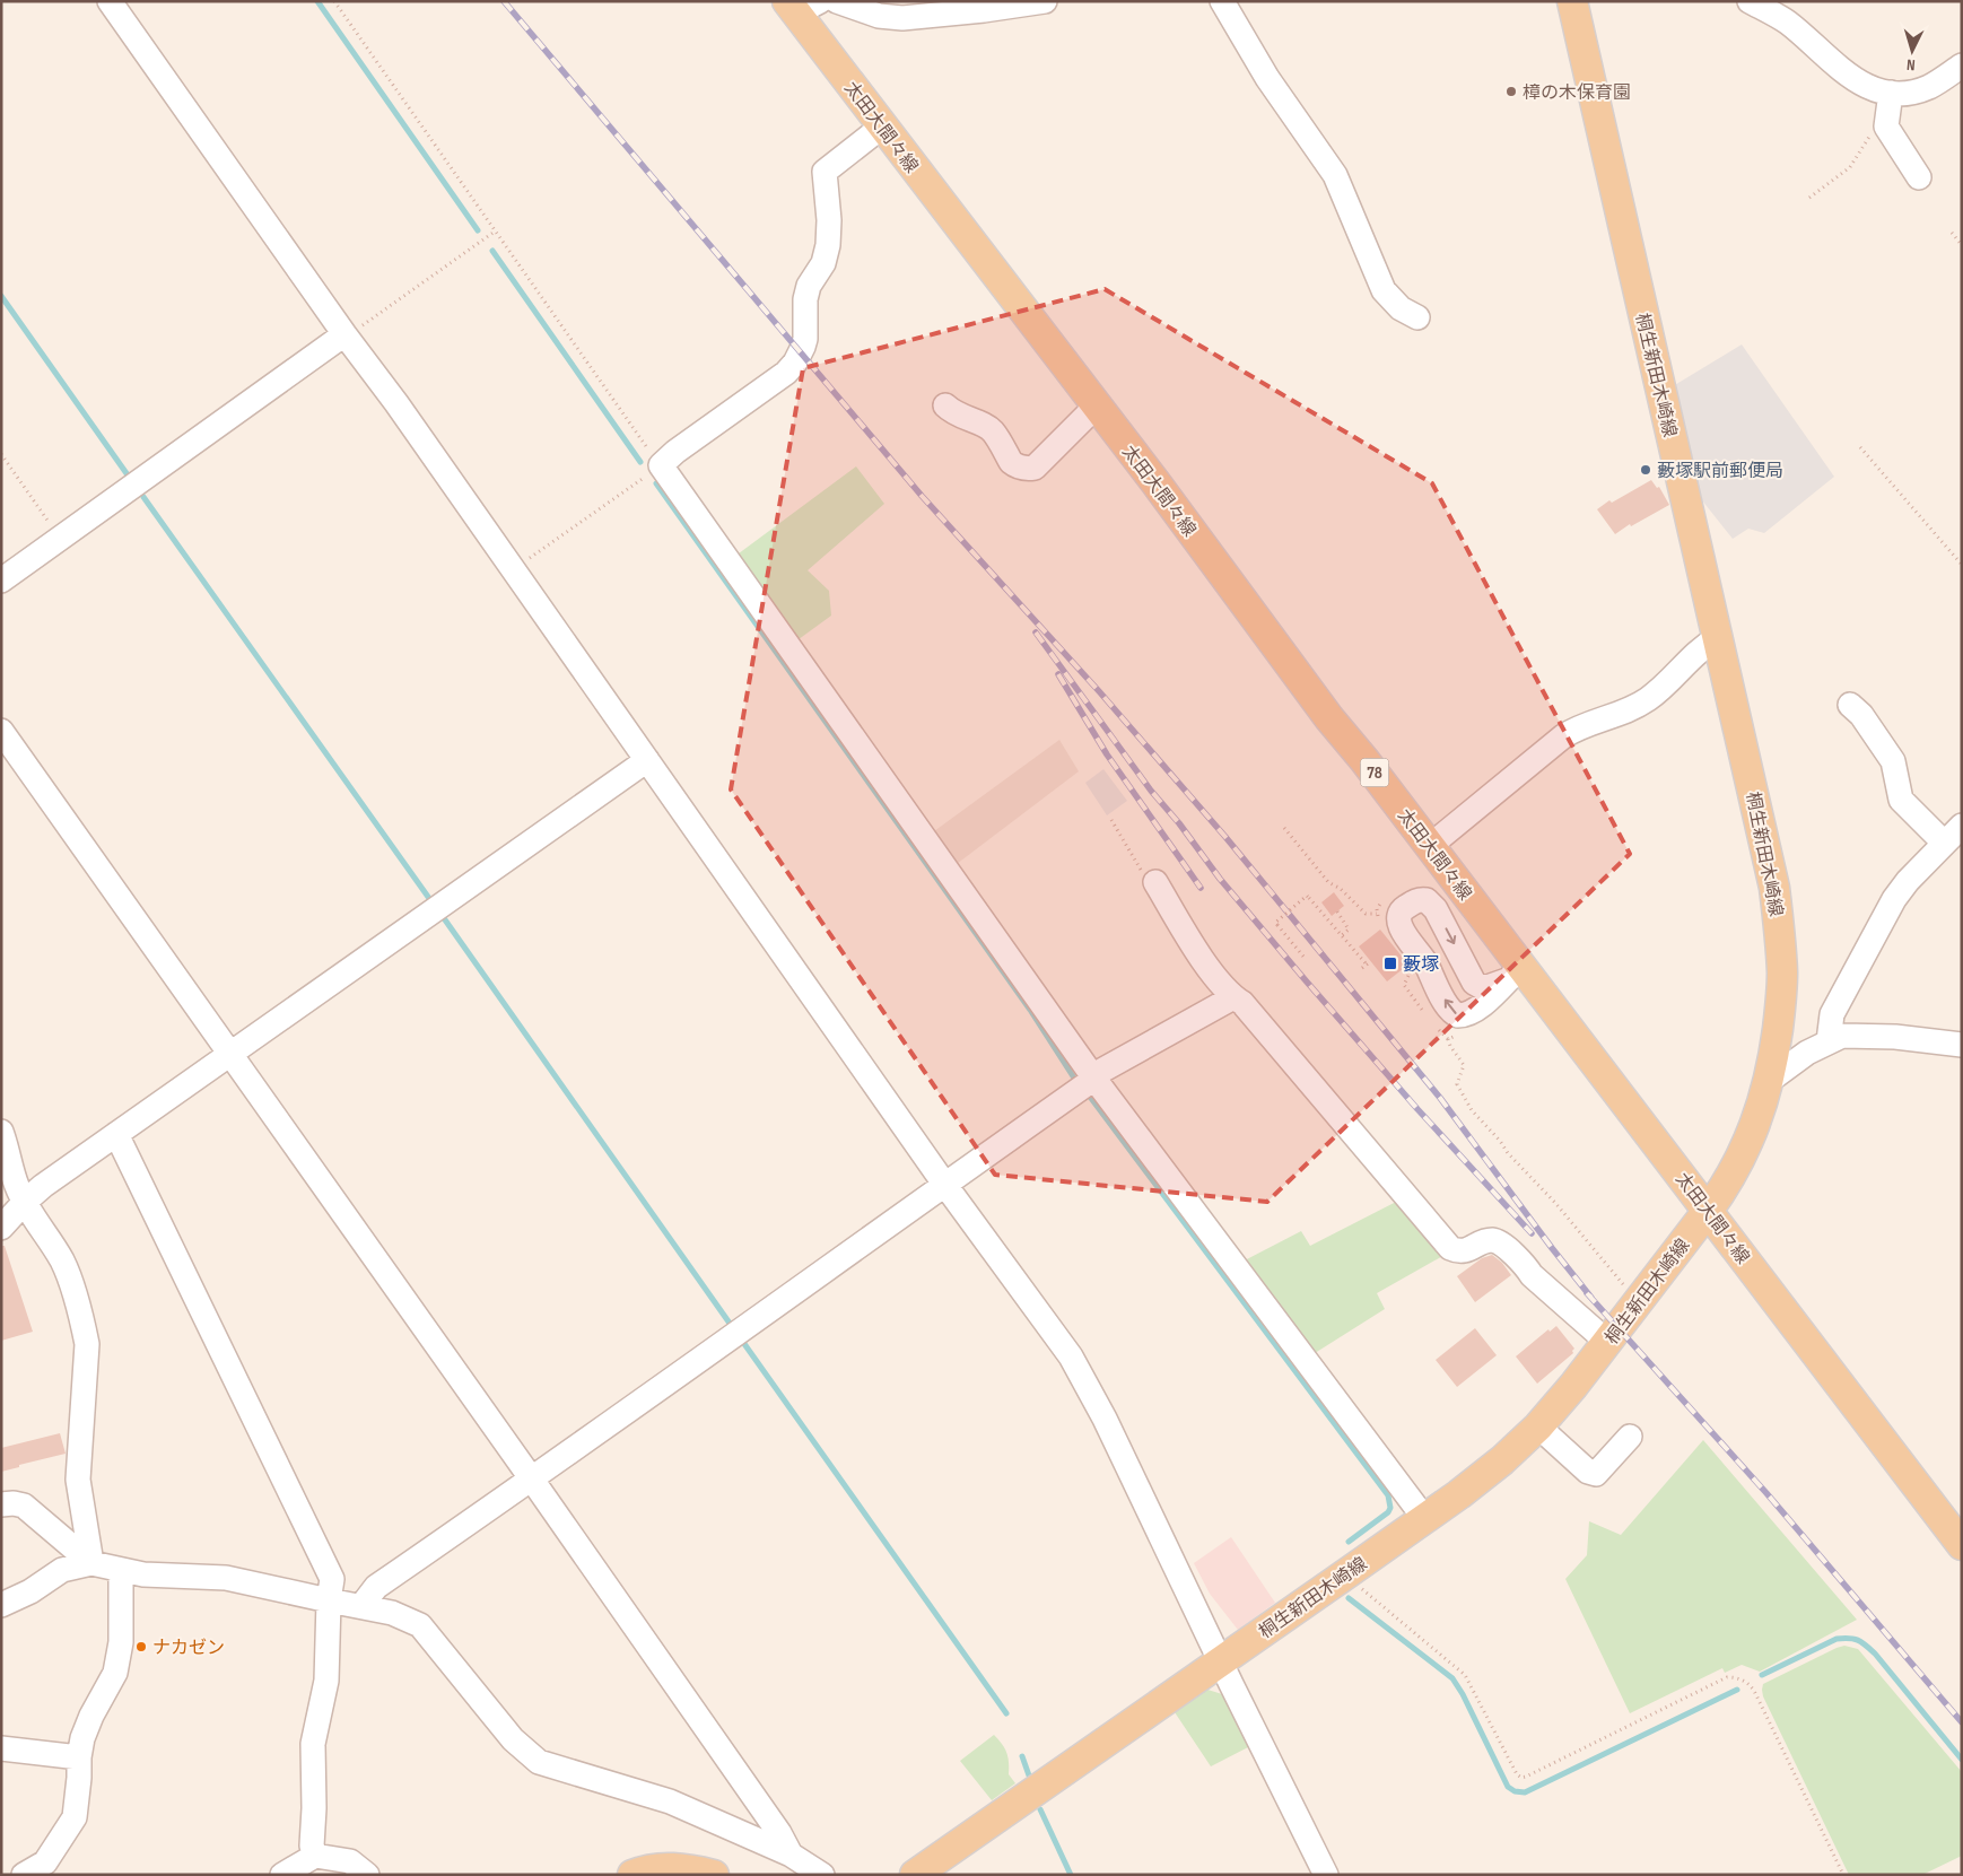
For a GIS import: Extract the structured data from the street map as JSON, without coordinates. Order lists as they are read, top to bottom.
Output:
{
  "streets": {
    "main road": ["太田大間々線", "桐生新田木崎線", "78"]
  },
  "crossings": [
    ["太田大間々線", "桐生新田木崎線"]
  ],
  "places": {
    "other": ["樟の木保育園", "藪塚駅前郵便局", "ナカゼン"],
    "transit": ["藪塚"]
  },
  "north": "bottom"
}
